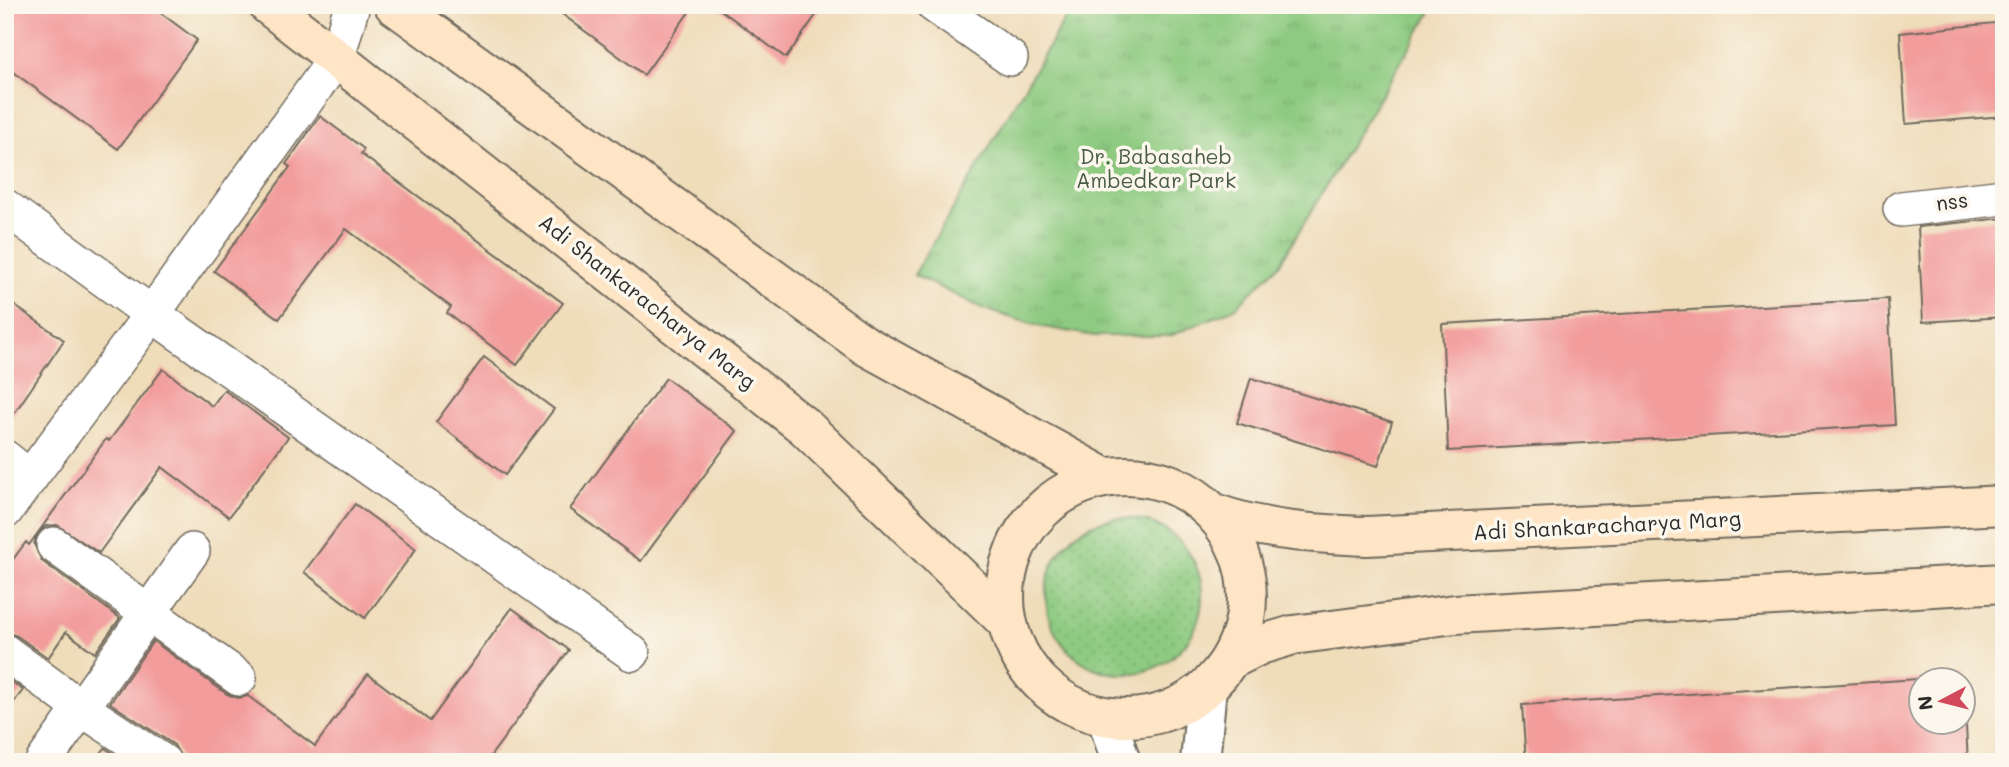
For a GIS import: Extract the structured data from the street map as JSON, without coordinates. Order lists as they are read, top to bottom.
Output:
{
  "streets": {
    "main road": ["Adi Shankaracharya Marg"],
    "street": ["nss"]
  },
  "parks": ["Dr. Babasaheb Ambedkar Park"],
  "north": "left"
}
